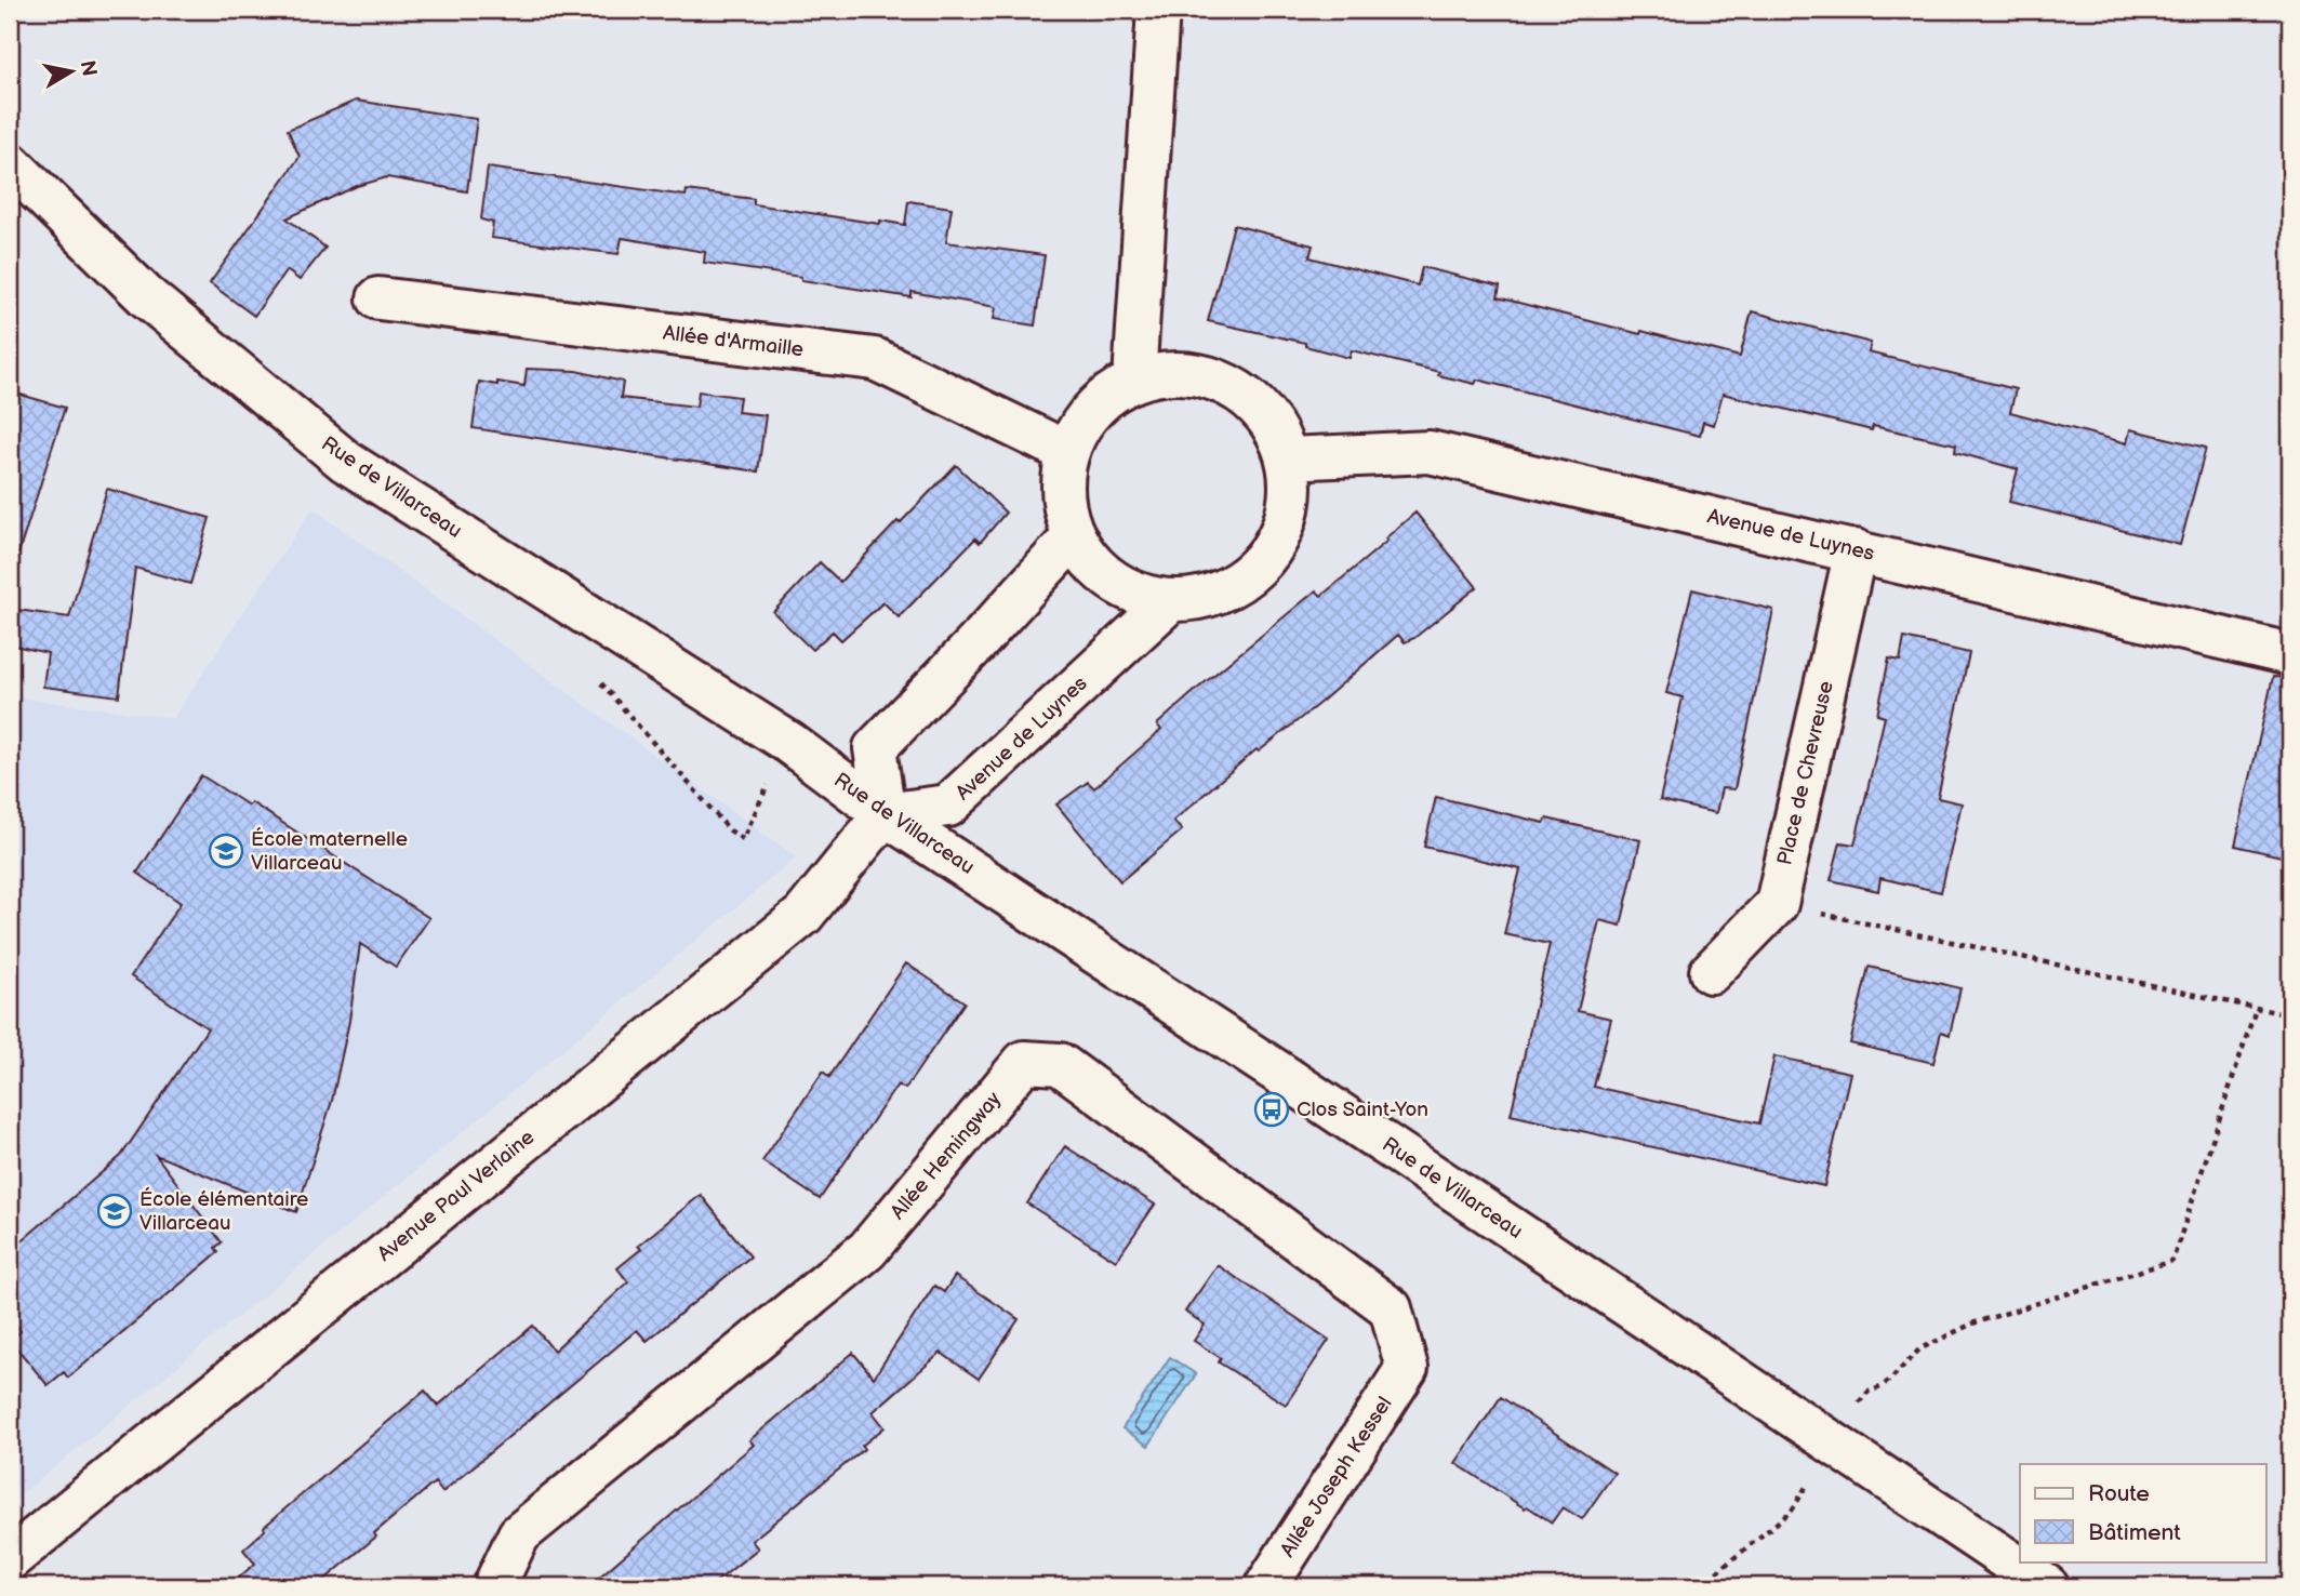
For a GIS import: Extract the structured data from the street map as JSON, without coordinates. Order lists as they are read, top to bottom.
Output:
{
  "streets": {
    "street": [
      "Allée d'Armaille",
      "Rue de Villarceau",
      "Avenue de Luynes",
      "Place de Chevreuse",
      "Allée Hemingway",
      "Avenue Paul Verlaine",
      "Allée Joseph Kessel"
    ]
  },
  "crossings": [
    ["Allée d'Armaille", "Avenue de Luynes"],
    ["Rue de Villarceau", "Avenue de Luynes"],
    ["Rue de Villarceau", "Avenue Paul Verlaine"],
    ["Avenue de Luynes", "Place de Chevreuse"],
    ["Avenue de Luynes", "Avenue Paul Verlaine"],
    ["Allée Hemingway", "Allée Joseph Kessel"]
  ],
  "places": {
    "school or university": ["École maternelle Villarceau", "École élémentaire Villarceau"],
    "bus stop": ["Clos Saint-Yon"]
  },
  "legend": ["Route", "Bâtiment"],
  "north": "right"
}
